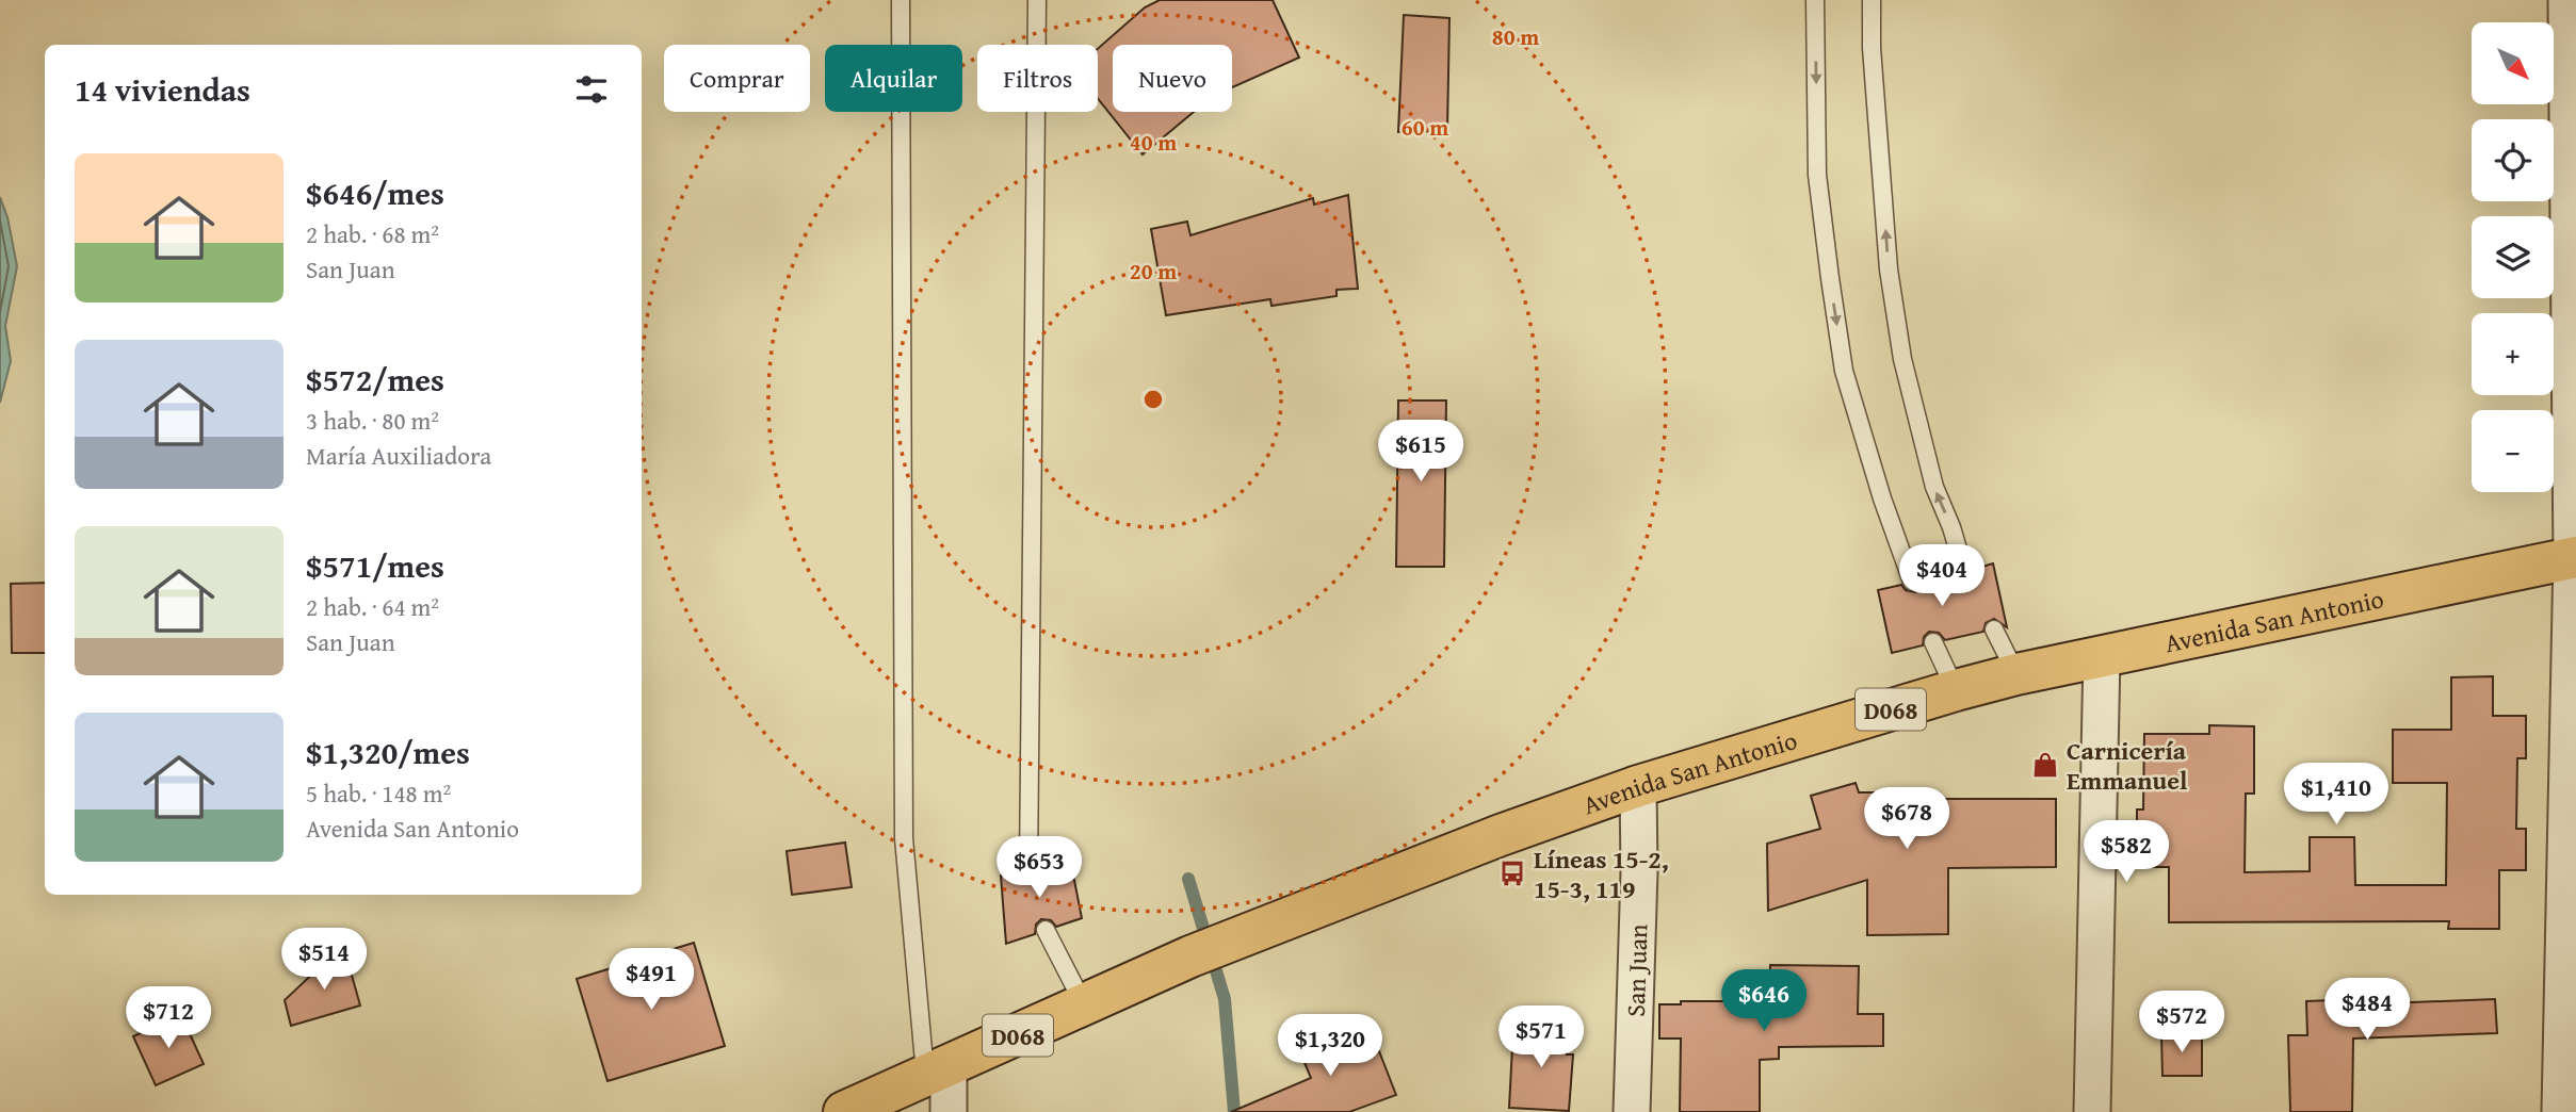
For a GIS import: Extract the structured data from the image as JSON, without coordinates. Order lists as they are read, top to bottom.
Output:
{
  "streets": {
    "main road": ["Avenida San Antonio", "D068"],
    "street": ["San Juan"]
  },
  "crossings": [
    ["Avenida San Antonio", "San Juan"]
  ],
  "places": {
    "shop": ["Carnicería Emmanuel"],
    "bus stop": ["Líneas 15-2, 15-3, 119"]
  },
  "north": "bottom right",
  "page": {
    "map_buttons": ["+", "−"],
    "chip": [
      "Comprar",
      "Alquilar",
      "Filtros",
      "Nuevo"
    ],
    "heading": "14 viviendas",
    "list": [
      {
        "name": "$646/mes",
        "note": "2 hab. · 68 m² · San Juan"
      },
      {
        "name": "$572/mes",
        "note": "3 hab. · 80 m² · María Auxiliadora"
      },
      {
        "name": "$571/mes",
        "note": "2 hab. · 64 m² · San Juan"
      },
      {
        "name": "$1,320/mes",
        "note": "5 hab. · 148 m² · Avenida San Antonio"
      }
    ],
    "price": [
      "$615",
      "$404",
      "$1,410",
      "$678",
      "$582",
      "$653",
      "$514",
      "$491",
      "$646",
      "$484",
      "$712",
      "$572",
      "$571",
      "$1,320"
    ]
  },
  "rings": [
    "80 m",
    "60 m",
    "40 m",
    "20 m"
  ]
}
